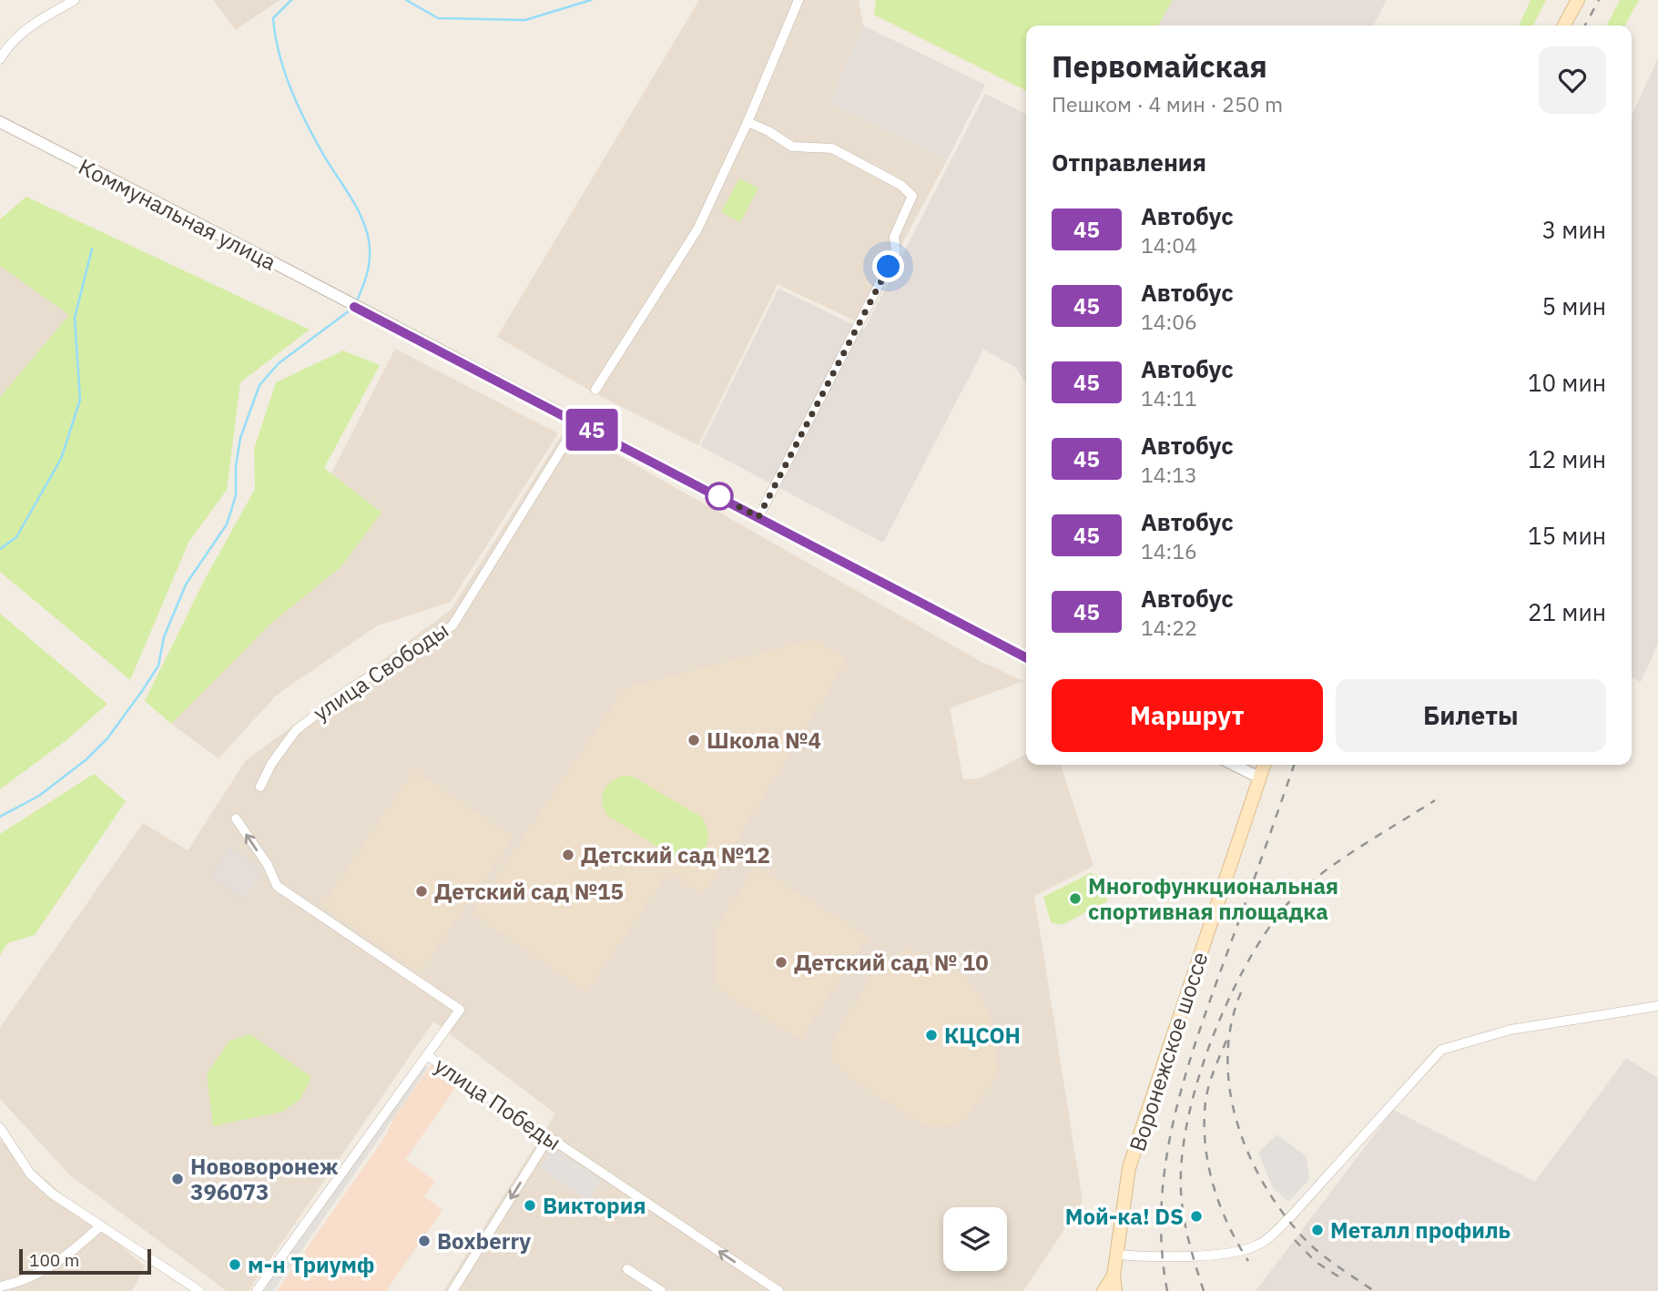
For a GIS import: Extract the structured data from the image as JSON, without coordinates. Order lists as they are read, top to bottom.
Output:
{
  "streets": {
    "main road": ["Воронежское шоссе"],
    "street": ["Коммунальная улица", "улица Свободы", "улица Победы"]
  },
  "crossings": [
    ["Коммунальная улица", "улица Свободы"]
  ],
  "one_way": ["улица Победы"],
  "places": [
    "Школа №4",
    "Детский сад №12",
    "Детский сад №15",
    "Многофункциональная спортивная площадка",
    "Детский сад № 10",
    "КЦСОН",
    "Нововоронеж 396073",
    "Виктория",
    "Мой-ка! DS",
    "Металл профиль",
    "Boxberry",
    "м-н Триумф"
  ],
  "lines": ["bus line 45"],
  "scale_bar": "100 m",
  "page": {
    "on_map": "45",
    "heading": [
      ["Первомайская", "Пешком · 4 мин · 250 m"],
      "Отправления"
    ],
    "list": [
      {
        "mark": "45",
        "name": "Автобус",
        "note": "14:04",
        "value": "3 мин"
      },
      {
        "mark": "45",
        "name": "Автобус",
        "note": "14:06",
        "value": "5 мин"
      },
      {
        "mark": "45",
        "name": "Автобус",
        "note": "14:11",
        "value": "10 мин"
      },
      {
        "mark": "45",
        "name": "Автобус",
        "note": "14:13",
        "value": "12 мин"
      },
      {
        "mark": "45",
        "name": "Автобус",
        "note": "14:16",
        "value": "15 мин"
      },
      {
        "mark": "45",
        "name": "Автобус",
        "note": "14:22",
        "value": "21 мин"
      }
    ],
    "buttons": ["Маршрут", "Билеты"],
    "scale": "100 m"
  }
}
